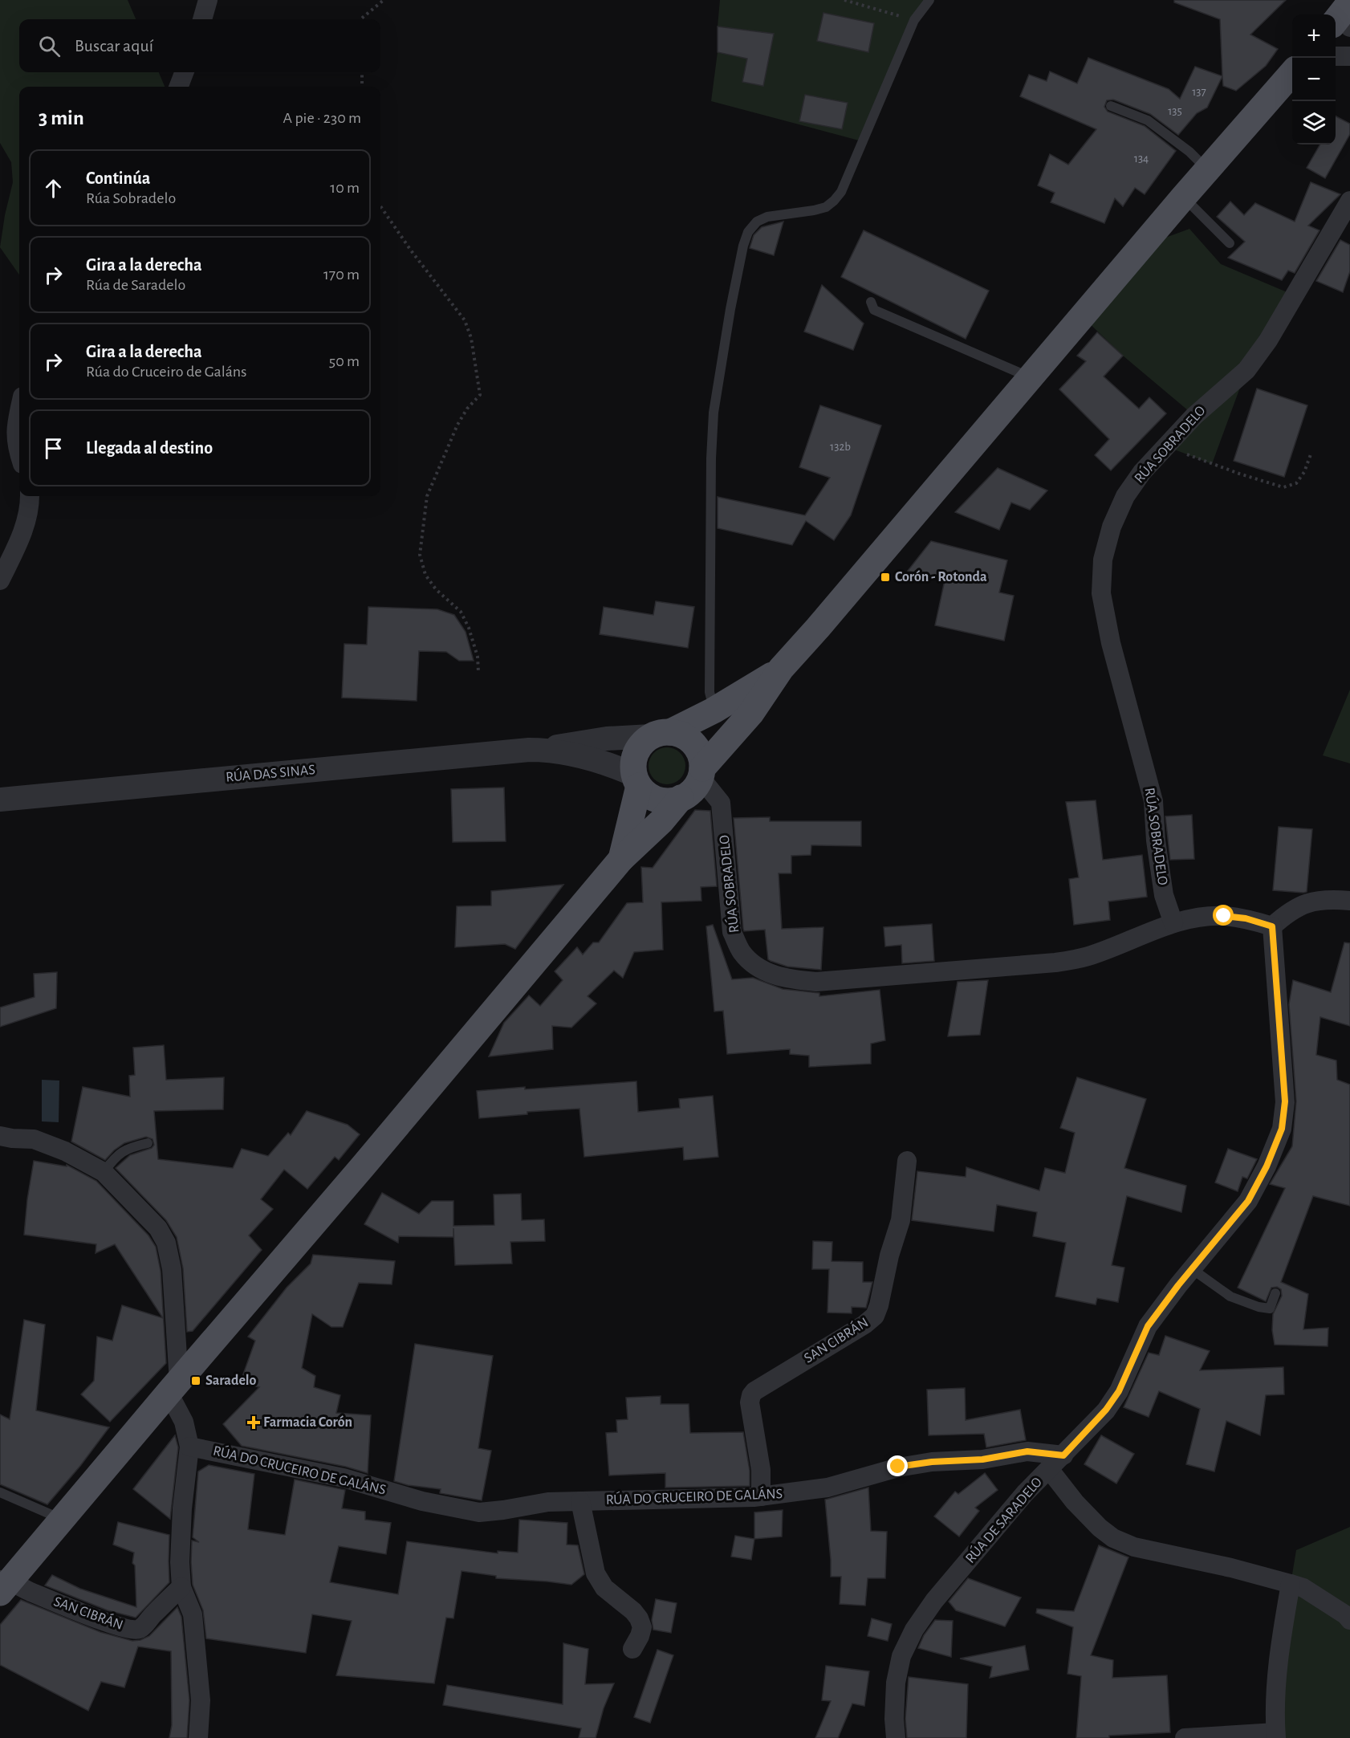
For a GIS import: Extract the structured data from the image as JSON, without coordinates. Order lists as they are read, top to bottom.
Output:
{
  "streets": {
    "street": [
      "RÚA SOBRADELO",
      "RÚA DAS SINAS",
      "SAN CIBRÁN",
      "RÚA DO CRUCEIRO DE GALÁNS",
      "RÚA DE SARADELO"
    ]
  },
  "crossings": [
    ["RÚA SOBRADELO", "RÚA DAS SINAS"],
    ["RÚA SOBRADELO", "RÚA DE SARADELO"],
    ["SAN CIBRÁN", "RÚA DO CRUCEIRO DE GALÁNS"],
    ["RÚA DO CRUCEIRO DE GALÁNS", "RÚA DE SARADELO"]
  ],
  "places": {
    "transit": ["Corón - Rotonda", "Saradelo"],
    "health": ["Farmacia Corón"]
  },
  "house_numbers": [
    "137",
    "135",
    "134",
    "132b"
  ],
  "page": {
    "map_buttons": ["+", "−"],
    "search": "Buscar aquí",
    "heading": ["3 min", "A pie · 230 m"],
    "list": [
      ["Continúa", "Rúa Sobradelo", "10 m"],
      ["Gira a la derecha", "Rúa de Saradelo", "170 m"],
      ["Gira a la derecha", "Rúa do Cruceiro de Galáns", "50 m"],
      "Llegada al destino"
    ]
  }
}
